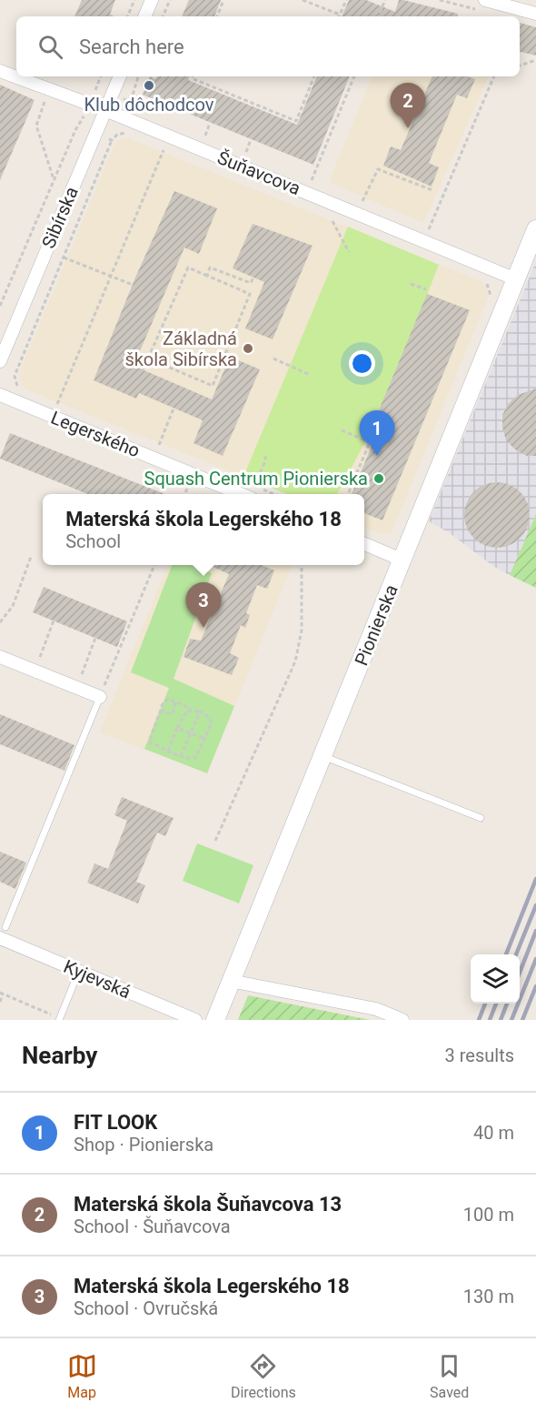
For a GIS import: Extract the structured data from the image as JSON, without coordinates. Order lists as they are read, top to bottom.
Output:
{
  "streets": {
    "street": [
      "Šuňavcova",
      "Sibírska",
      "Legerského",
      "Pionierska",
      "Kyjevská"
    ]
  },
  "crossings": [
    ["Šuňavcova", "Sibírska"],
    ["Šuňavcova", "Pionierska"]
  ],
  "places": ["Klub dôchodcov", "Základná škola Sibírska", "Squash Centrum Pionierska"],
  "page": {
    "search": "Search here",
    "pins": ["2", "1", "3"],
    "popup": ["Materská škola Legerského 18", "School"],
    "heading": ["Nearby", "3 results"],
    "list": [
      {
        "mark": "1",
        "name": "FIT LOOK",
        "note": "Shop · Pionierska",
        "value": "40 m"
      },
      {
        "mark": "2",
        "name": "Materská škola Šuňavcova 13",
        "note": "School · Šuňavcova",
        "value": "100 m"
      },
      {
        "mark": "3",
        "name": "Materská škola Legerského 18",
        "note": "School · Ovručská",
        "value": "130 m"
      }
    ],
    "nav": ["Map", "Directions", "Saved"]
  }
}
